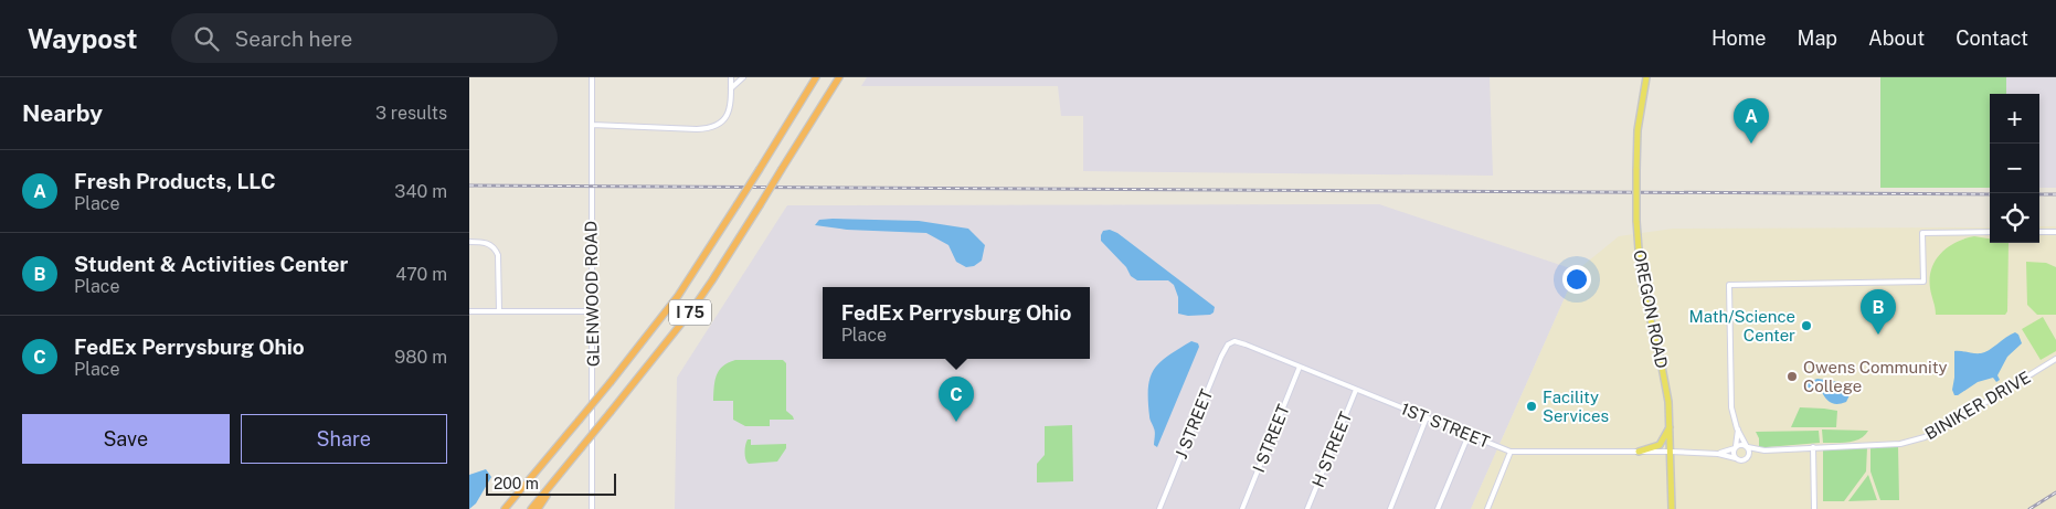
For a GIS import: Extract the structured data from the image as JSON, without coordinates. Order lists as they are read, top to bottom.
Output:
{
  "streets": {
    "highway": ["I 75"],
    "main road": ["OREGON ROAD"],
    "street": [
      "GLENWOOD ROAD",
      "BINIKER DRIVE",
      "J STREET",
      "1ST STREET",
      "I STREET",
      "H STREET"
    ]
  },
  "crossings": [
    ["OREGON ROAD", "1ST STREET"],
    ["J STREET", "1ST STREET"],
    ["1ST STREET", "I STREET"],
    ["1ST STREET", "H STREET"]
  ],
  "places": ["Math/Science Center", "Owens Community College", "Facility Services"],
  "scale_bar": "200 m",
  "page": {
    "header": "Waypost",
    "search": "Search here",
    "nav": [
      "Home",
      "Map",
      "About",
      "Contact"
    ],
    "heading": ["Nearby", "3 results"],
    "map_buttons": ["+", "−"],
    "pins": ["A", "B", "C"],
    "list": [
      {
        "mark": "A",
        "name": "Fresh Products, LLC",
        "note": "Place",
        "value": "340 m"
      },
      {
        "mark": "B",
        "name": "Student & Activities Center",
        "note": "Place",
        "value": "470 m"
      },
      {
        "mark": "C",
        "name": "FedEx Perrysburg Ohio",
        "note": "Place",
        "value": "980 m"
      }
    ],
    "popup": ["FedEx Perrysburg Ohio", "Place"],
    "buttons": ["Save", "Share"],
    "scale": "200 m"
  }
}
